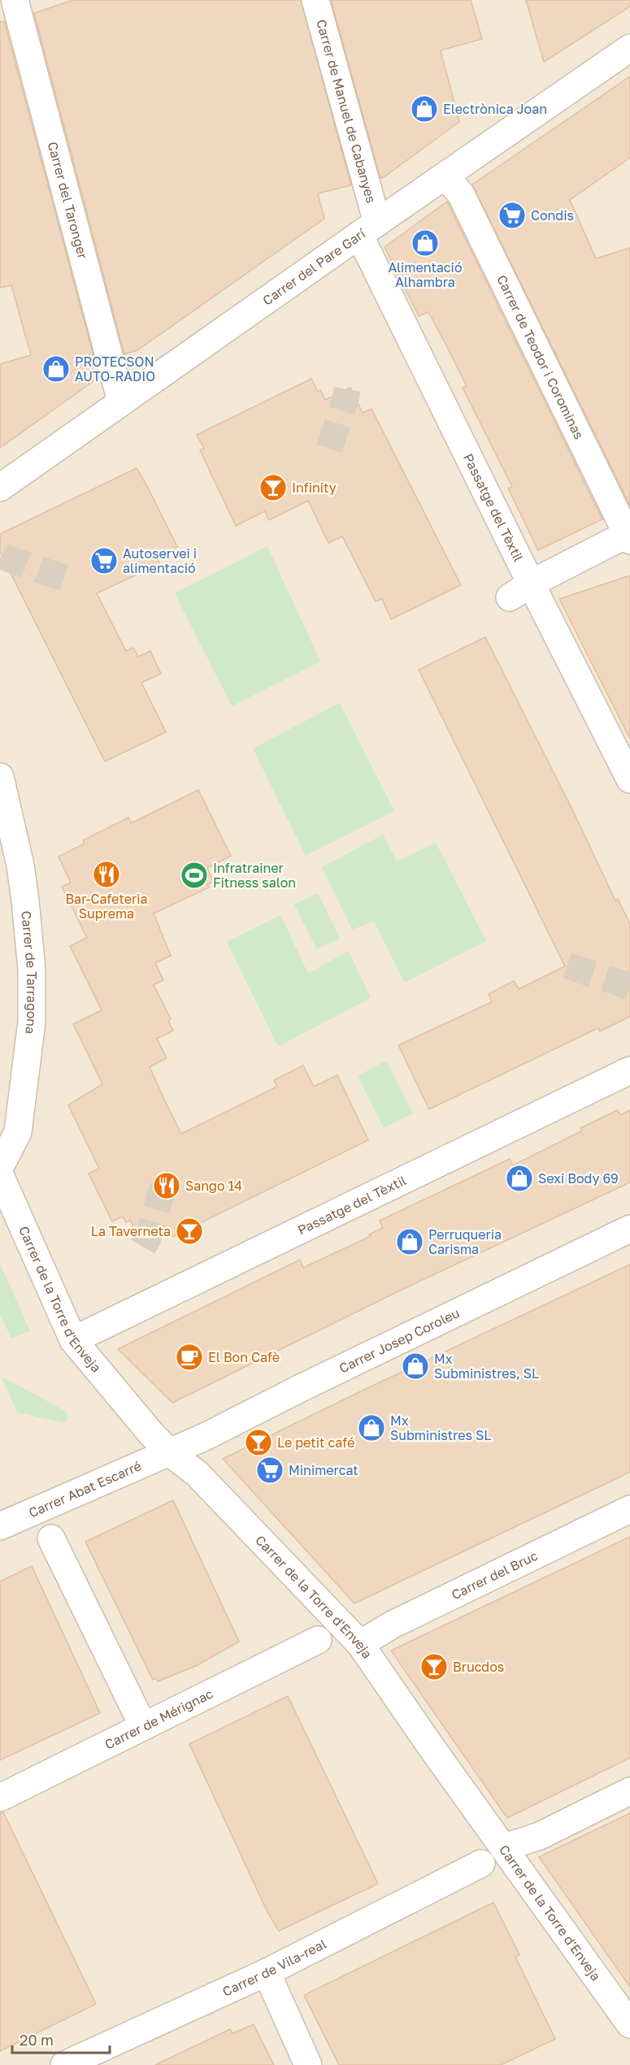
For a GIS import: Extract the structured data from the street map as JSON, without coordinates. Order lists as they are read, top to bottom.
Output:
{
  "streets": {
    "street": [
      "Carrer de Manuel de Cabanyes",
      "Carrer del Taronger",
      "Carrer del Pare Garí",
      "Carrer de Teodor i Corominas",
      "Passatge del Tèxtil",
      "Carrer de Tarragona",
      "Carrer de la Torre d'Enveja",
      "Carrer Josep Coroleu",
      "Carrer Abat Escarré",
      "Carrer del Bruc",
      "Carrer de Mérignac",
      "Carrer de Vila-real"
    ]
  },
  "crossings": [
    ["Carrer de Manuel de Cabanyes", "Carrer del Pare Garí"],
    ["Carrer de Manuel de Cabanyes", "Passatge del Tèxtil"],
    ["Carrer del Taronger", "Carrer del Pare Garí"],
    ["Carrer del Pare Garí", "Carrer de Teodor i Corominas"],
    ["Carrer del Pare Garí", "Passatge del Tèxtil"],
    ["Passatge del Tèxtil", "Carrer de la Torre d'Enveja"],
    ["Carrer de la Torre d'Enveja", "Carrer Josep Coroleu"],
    ["Carrer de la Torre d'Enveja", "Carrer Abat Escarré"],
    ["Carrer de la Torre d'Enveja", "Carrer del Bruc"],
    ["Carrer Josep Coroleu", "Carrer Abat Escarré"]
  ],
  "places": {
    "shop": [
      "Electrònica Joan",
      "Alimentació Alhambra",
      "PROTECSON AUTO-RADIO",
      "Sexi Body 69",
      "Perruqueria Carisma",
      "Mx Subministres, SL",
      "Mx Subministres SL"
    ],
    "supermarket": ["Condis", "Autoservei i alimentació", "Minimercat"],
    "bar": [
      "Infinity",
      "La Taverneta",
      "Le petit café",
      "Brucdos"
    ],
    "restaurant": ["Bar-Cafeteria Suprema", "Sango 14"],
    "sports": ["Infratrainer Fitness salon"],
    "cafe": ["El Bon Cafè"]
  },
  "scale_bar": "20 m"
}
